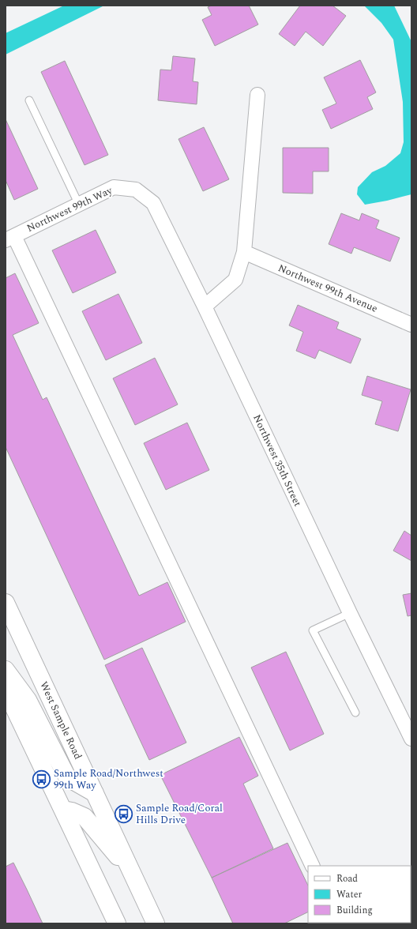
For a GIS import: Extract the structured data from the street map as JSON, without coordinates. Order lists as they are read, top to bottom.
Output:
{
  "streets": {
    "main road": ["West Sample Road"],
    "street": ["Northwest 99th Way", "Northwest 99th Avenue", "Northwest 35th Street"]
  },
  "crossings": [
    ["Northwest 99th Way", "Northwest 35th Street"]
  ],
  "places": {
    "bus stop": ["Sample Road/Northwest 99th Way", "Sample Road/Coral Hills Drive"]
  },
  "legend": ["Road", "Water", "Building"]
}
